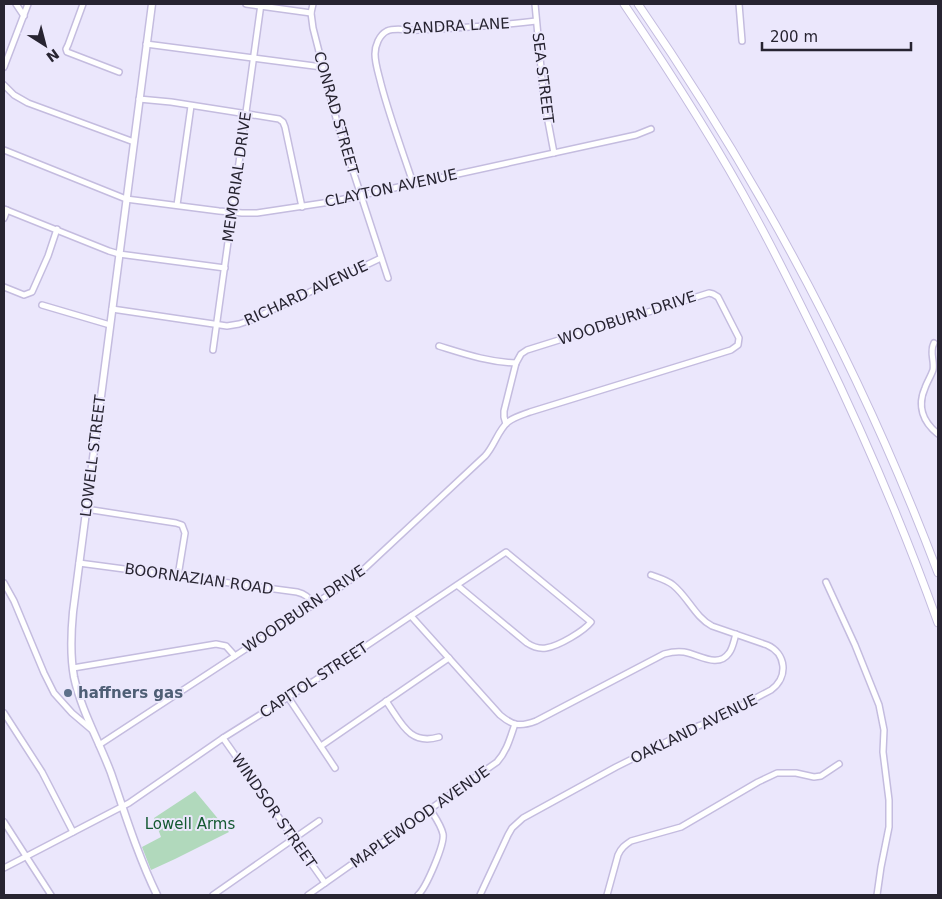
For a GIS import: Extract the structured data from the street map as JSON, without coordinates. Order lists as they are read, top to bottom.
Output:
{
  "streets": {
    "main road": ["LOWELL STREET"],
    "street": [
      "SANDRA LANE",
      "SEA STREET",
      "CONRAD STREET",
      "MEMORIAL DRIVE",
      "CLAYTON AVENUE",
      "RICHARD AVENUE",
      "WOODBURN DRIVE",
      "BOORNAZIAN ROAD",
      "CAPITOL STREET",
      "OAKLAND AVENUE",
      "WINDSOR STREET",
      "MAPLEWOOD AVENUE"
    ]
  },
  "crossings": [
    ["SANDRA LANE", "SEA STREET"],
    ["SANDRA LANE", "CLAYTON AVENUE"],
    ["SEA STREET", "CLAYTON AVENUE"],
    ["CONRAD STREET", "CLAYTON AVENUE"],
    ["CONRAD STREET", "RICHARD AVENUE"],
    ["MEMORIAL DRIVE", "CLAYTON AVENUE"],
    ["MEMORIAL DRIVE", "RICHARD AVENUE"],
    ["CLAYTON AVENUE", "LOWELL STREET"],
    ["RICHARD AVENUE", "LOWELL STREET"],
    ["WOODBURN DRIVE", "LOWELL STREET"],
    ["WOODBURN DRIVE", "BOORNAZIAN ROAD"],
    ["LOWELL STREET", "BOORNAZIAN ROAD"],
    ["LOWELL STREET", "CAPITOL STREET"],
    ["CAPITOL STREET", "WINDSOR STREET"],
    ["WINDSOR STREET", "MAPLEWOOD AVENUE"]
  ],
  "parks": ["Lowell Arms"],
  "places": ["haffners gas"],
  "scale_bar": "200 m",
  "north": "bottom right"
}
